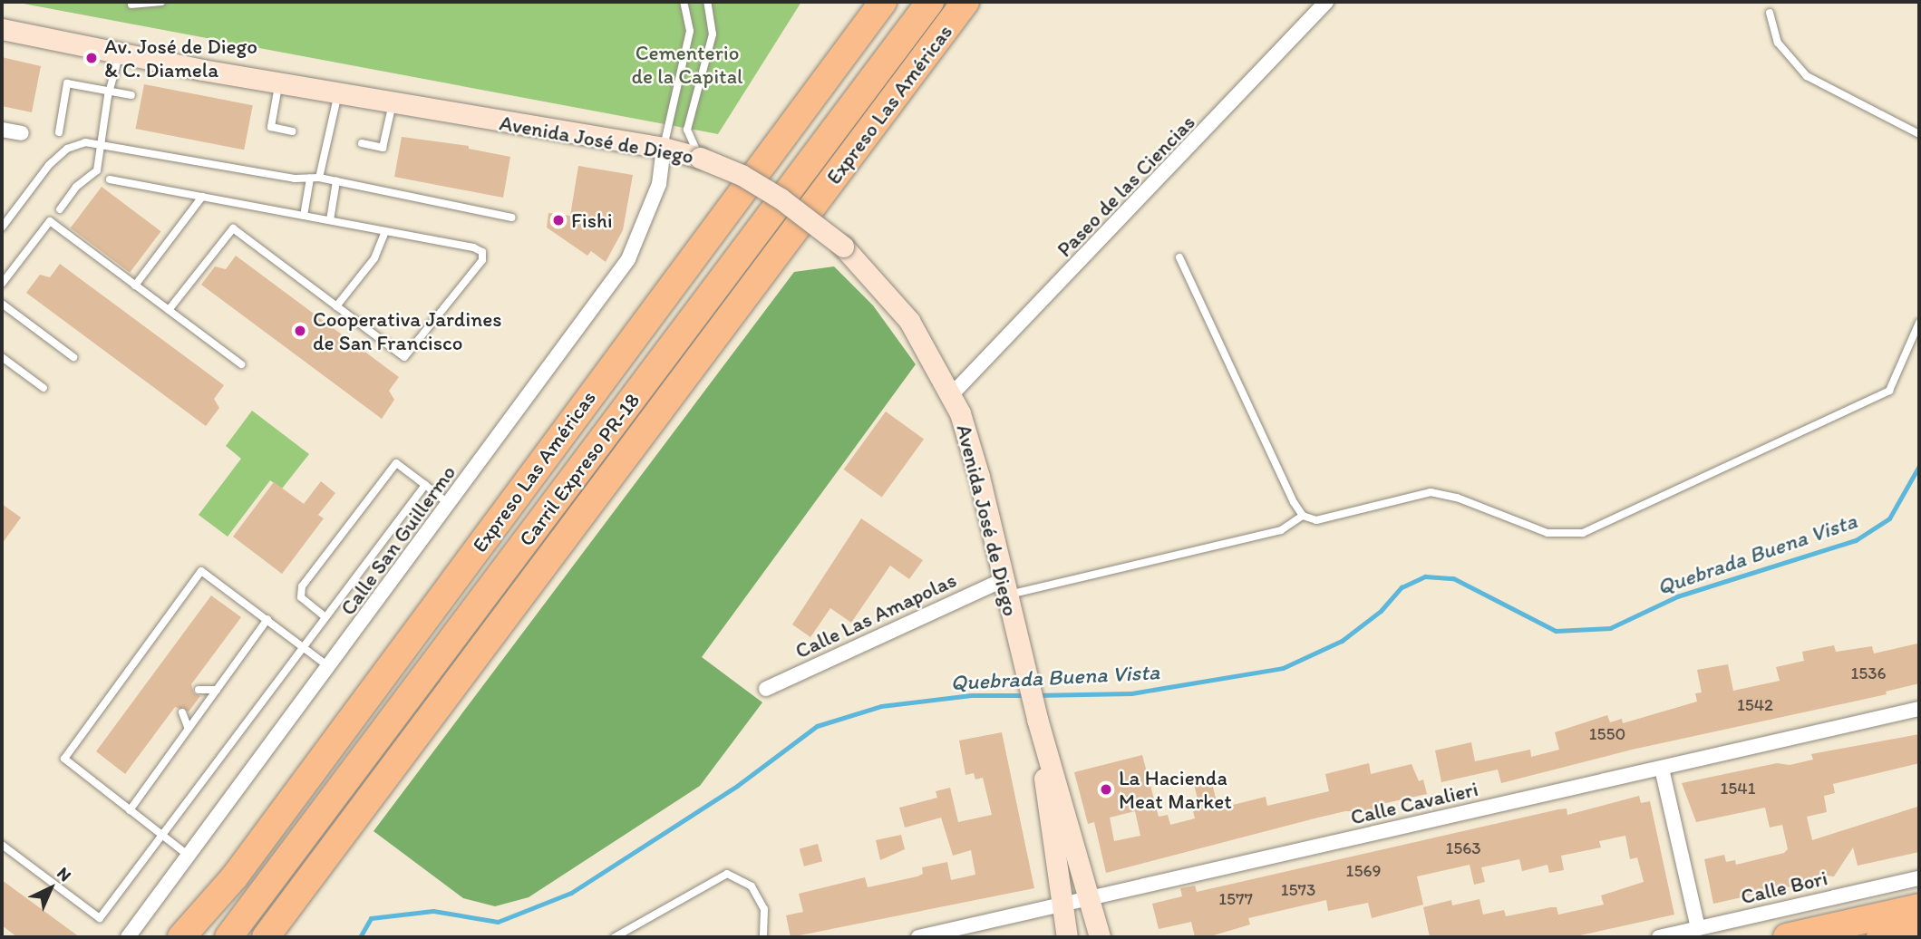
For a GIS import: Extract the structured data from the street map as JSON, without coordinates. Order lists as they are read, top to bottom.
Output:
{
  "streets": {
    "highway": ["Expreso Las Américas", "Carril Expreso PR-18"],
    "street": [
      "Avenida José de Diego",
      "Paseo de las Ciencias",
      "Calle San Guillermo",
      "Calle Las Amapolas",
      "Calle Cavalieri",
      "Calle Bori"
    ]
  },
  "crossings": [
    ["Avenida José de Diego", "Paseo de las Ciencias"],
    ["Avenida José de Diego", "Calle San Guillermo"],
    ["Avenida José de Diego", "Calle Las Amapolas"],
    ["Avenida José de Diego", "Calle Cavalieri"]
  ],
  "water": ["Quebrada Buena Vista"],
  "parks": ["Cementerio de la Capital"],
  "places": [
    "Av. José de Diego & C. Diamela",
    "Fishi",
    "Cooperativa Jardines de San Francisco",
    "La Hacienda Meat Market"
  ],
  "house_numbers": [
    "1536",
    "1542",
    "1550",
    "1541",
    "1563",
    "1569",
    "1573",
    "1577"
  ],
  "north": "top right"
}
